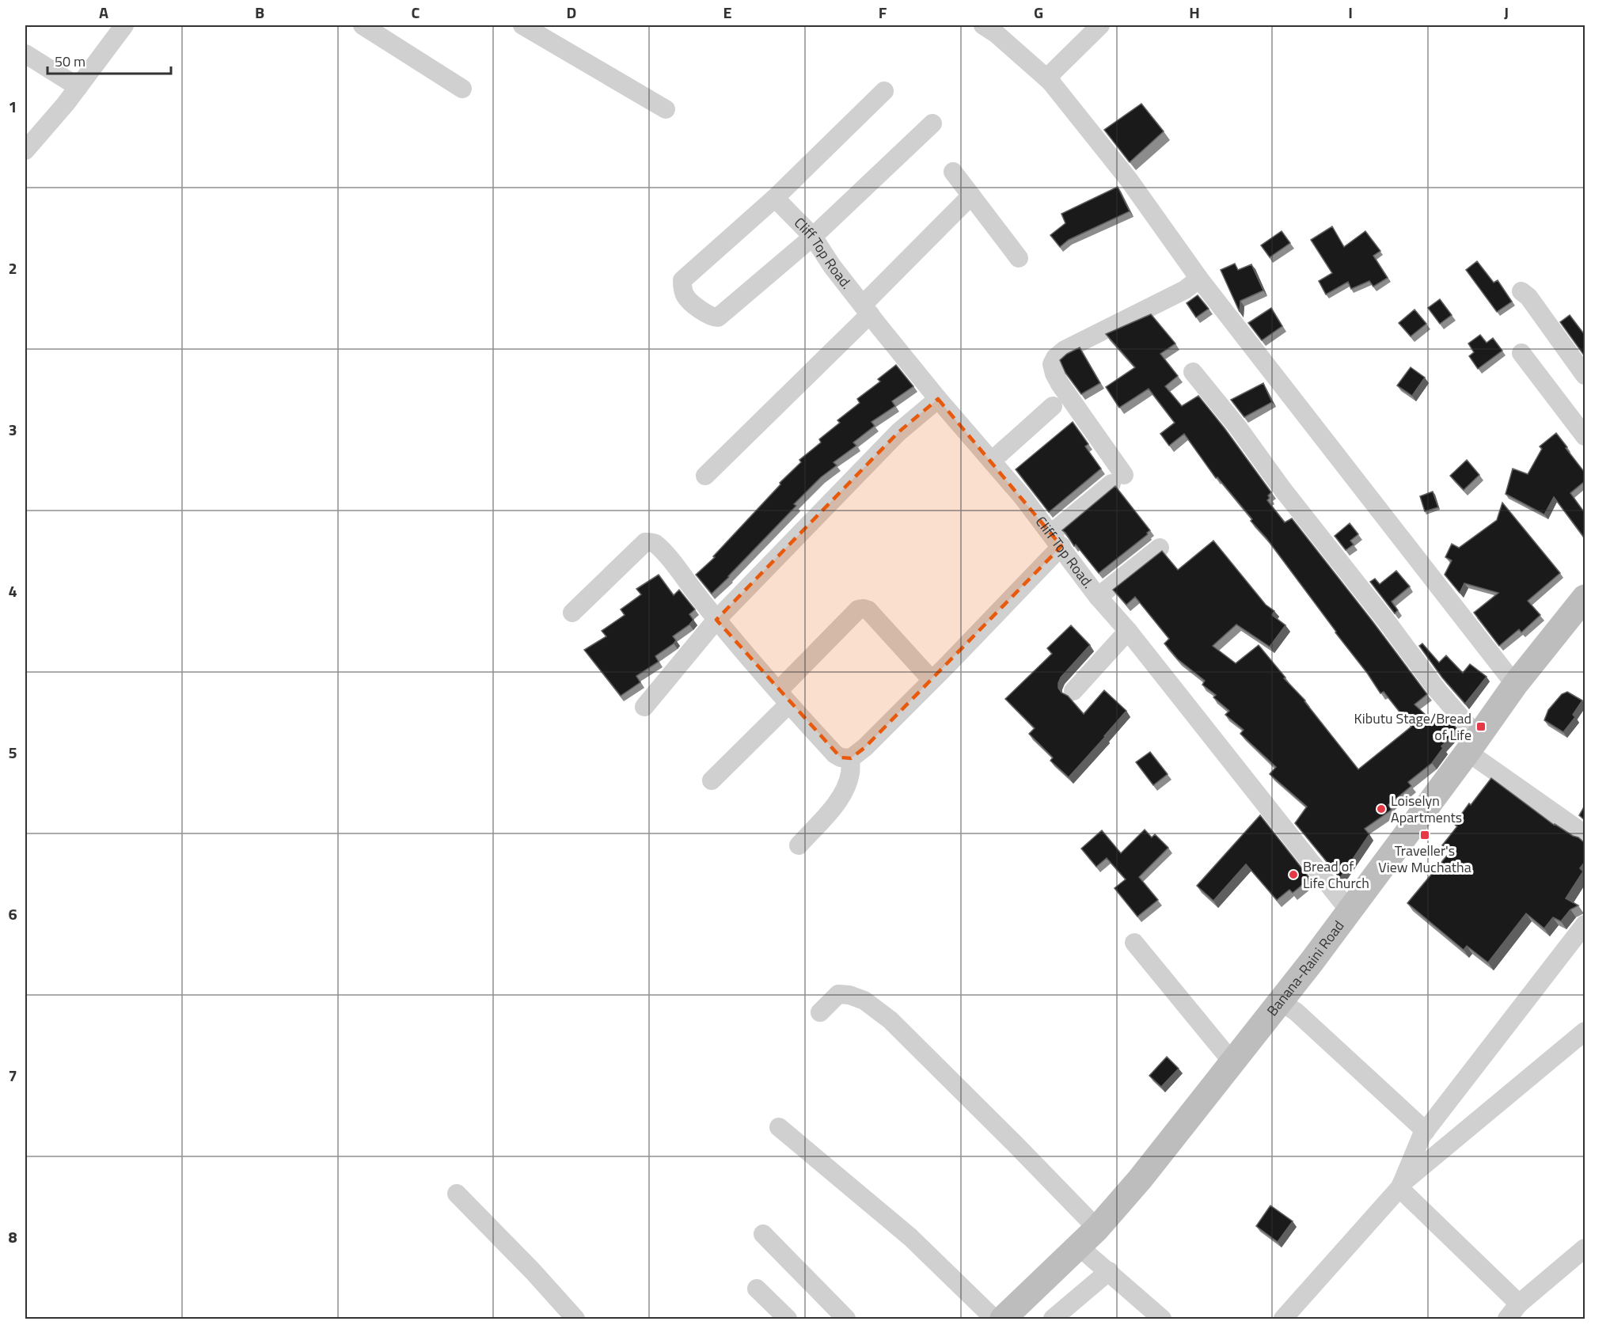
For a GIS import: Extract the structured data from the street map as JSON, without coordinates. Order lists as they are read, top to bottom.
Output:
{
  "streets": {
    "main road": ["Banana-Raini Road"],
    "street": ["Cliff Top Road."]
  },
  "crossings": [
    ["Cliff Top Road.", "Banana-Raini Road"]
  ],
  "places": {
    "transit": ["Kibutu Stage/Bread of Life", "Traveller's View Muchatha"],
    "other": ["Loiselyn Apartments", "Bread of Life Church"]
  },
  "scale_bar": "50 m",
  "grid": {
    "columns": [
      "A",
      "B",
      "C",
      "D",
      "E",
      "F",
      "G",
      "H",
      "I",
      "J"
    ],
    "rows": [
      "1",
      "2",
      "3",
      "4",
      "5",
      "6",
      "7",
      "8"
    ]
  }
}
